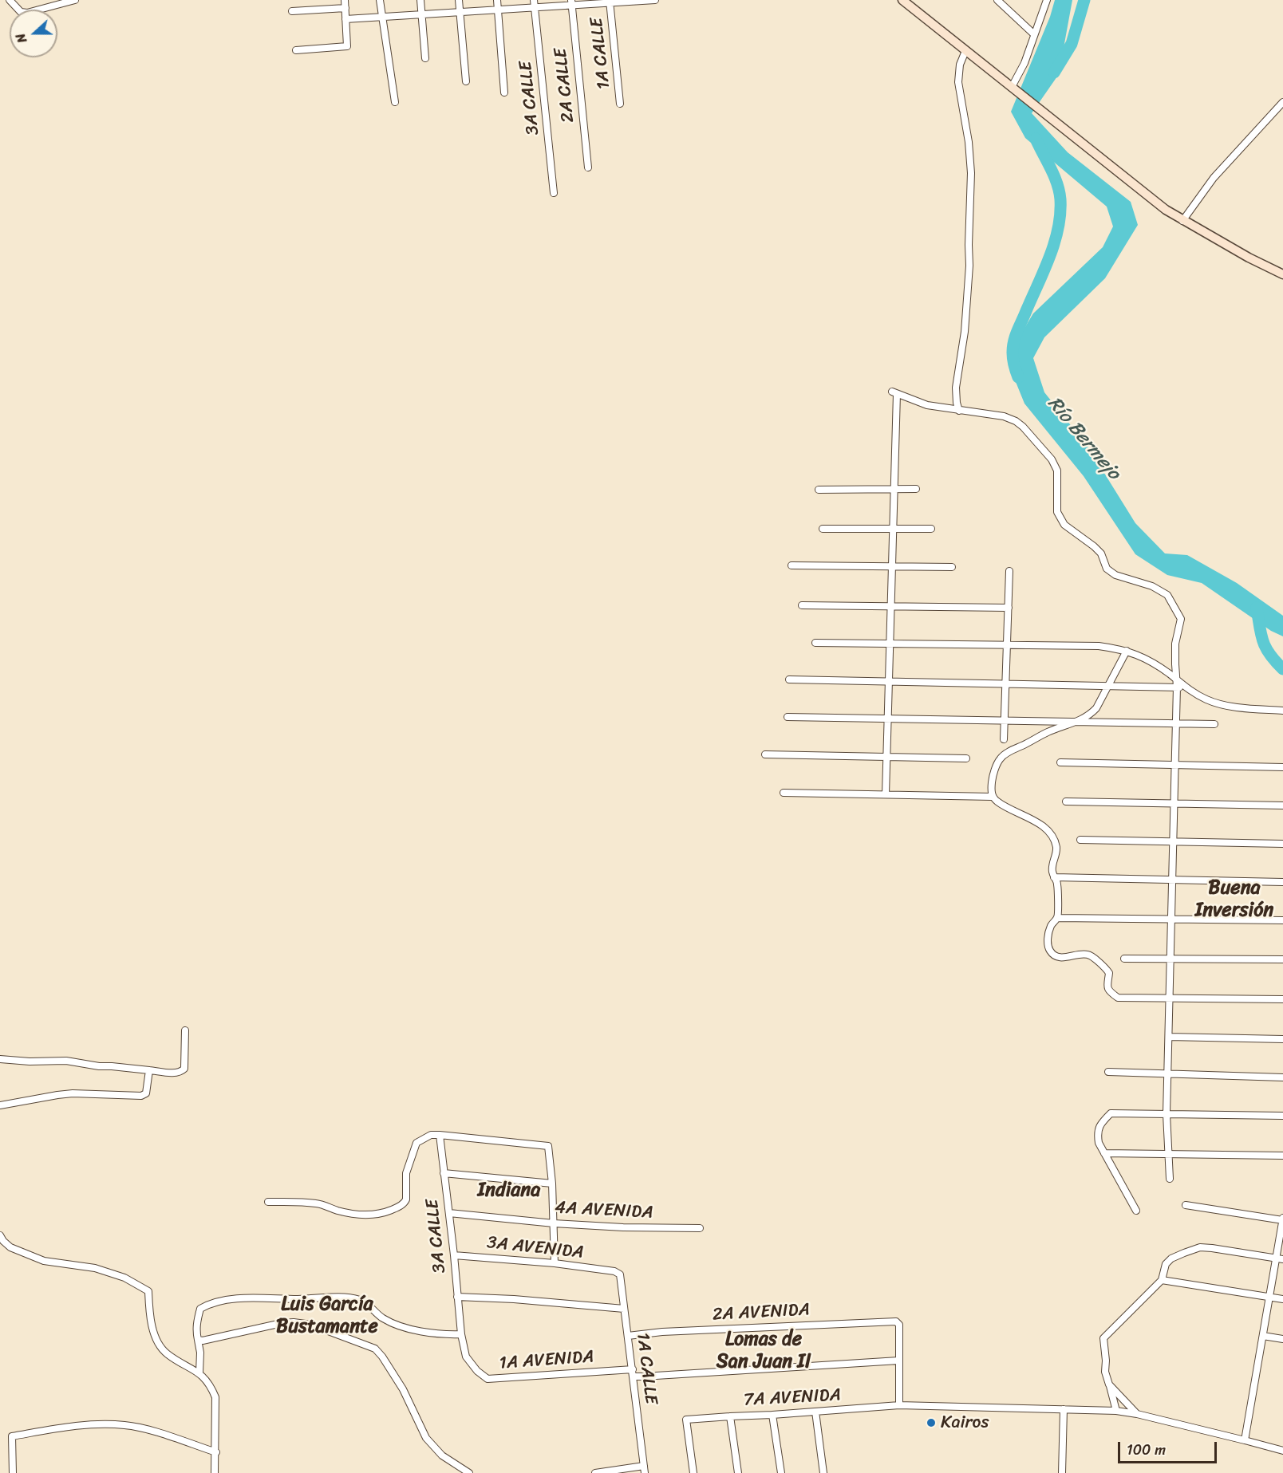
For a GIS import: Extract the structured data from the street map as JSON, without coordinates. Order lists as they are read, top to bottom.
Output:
{
  "streets": {
    "street": [
      "1A CALLE",
      "2A CALLE",
      "3A CALLE",
      "4A AVENIDA",
      "3A AVENIDA",
      "2A AVENIDA",
      "1A AVENIDA",
      "7A AVENIDA"
    ]
  },
  "crossings": [
    ["1A CALLE", "3A AVENIDA"],
    ["1A CALLE", "2A AVENIDA"],
    ["1A CALLE", "1A AVENIDA"],
    ["3A CALLE", "4A AVENIDA"],
    ["3A CALLE", "3A AVENIDA"],
    ["3A CALLE", "1A AVENIDA"],
    ["2A AVENIDA", "1A AVENIDA"]
  ],
  "districts": [
    "Buena Inversión",
    "Indiana",
    "Luis García Bustamante",
    "Lomas de San Juan II"
  ],
  "water": ["Río Bermejo"],
  "places": ["Kairos"],
  "scale_bar": "100 m",
  "north": "left"
}
